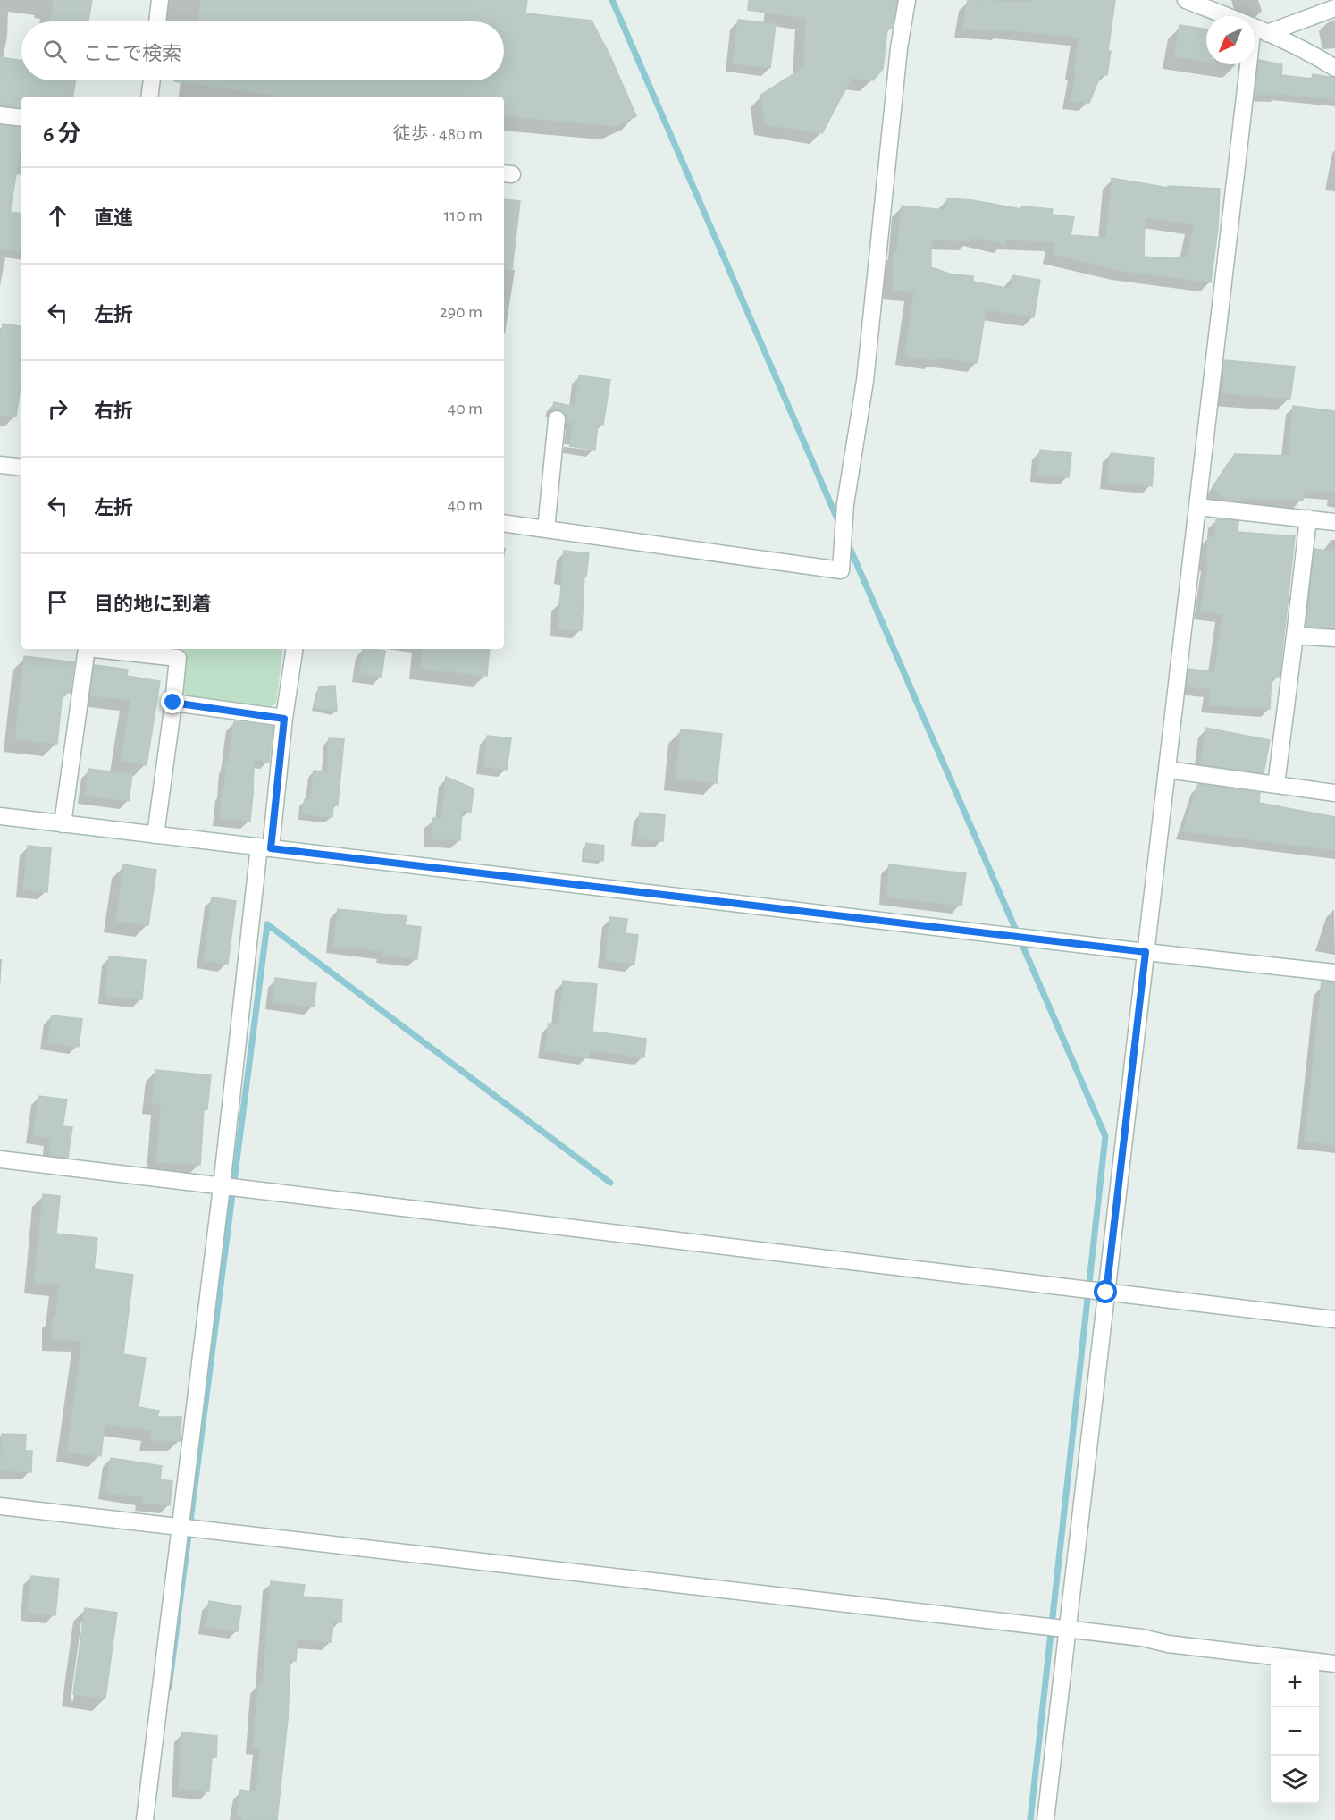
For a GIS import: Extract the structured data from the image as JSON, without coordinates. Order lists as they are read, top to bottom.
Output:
{
  "north": "bottom left",
  "page": {
    "search": "ここで検索",
    "heading": ["6 分", "徒歩 · 480 m"],
    "list": [
      ["直進", "110 m"],
      ["左折", "290 m"],
      ["右折", "40 m"],
      ["左折", "40 m"],
      "目的地に到着"
    ],
    "map_buttons": ["+", "−"]
  }
}
